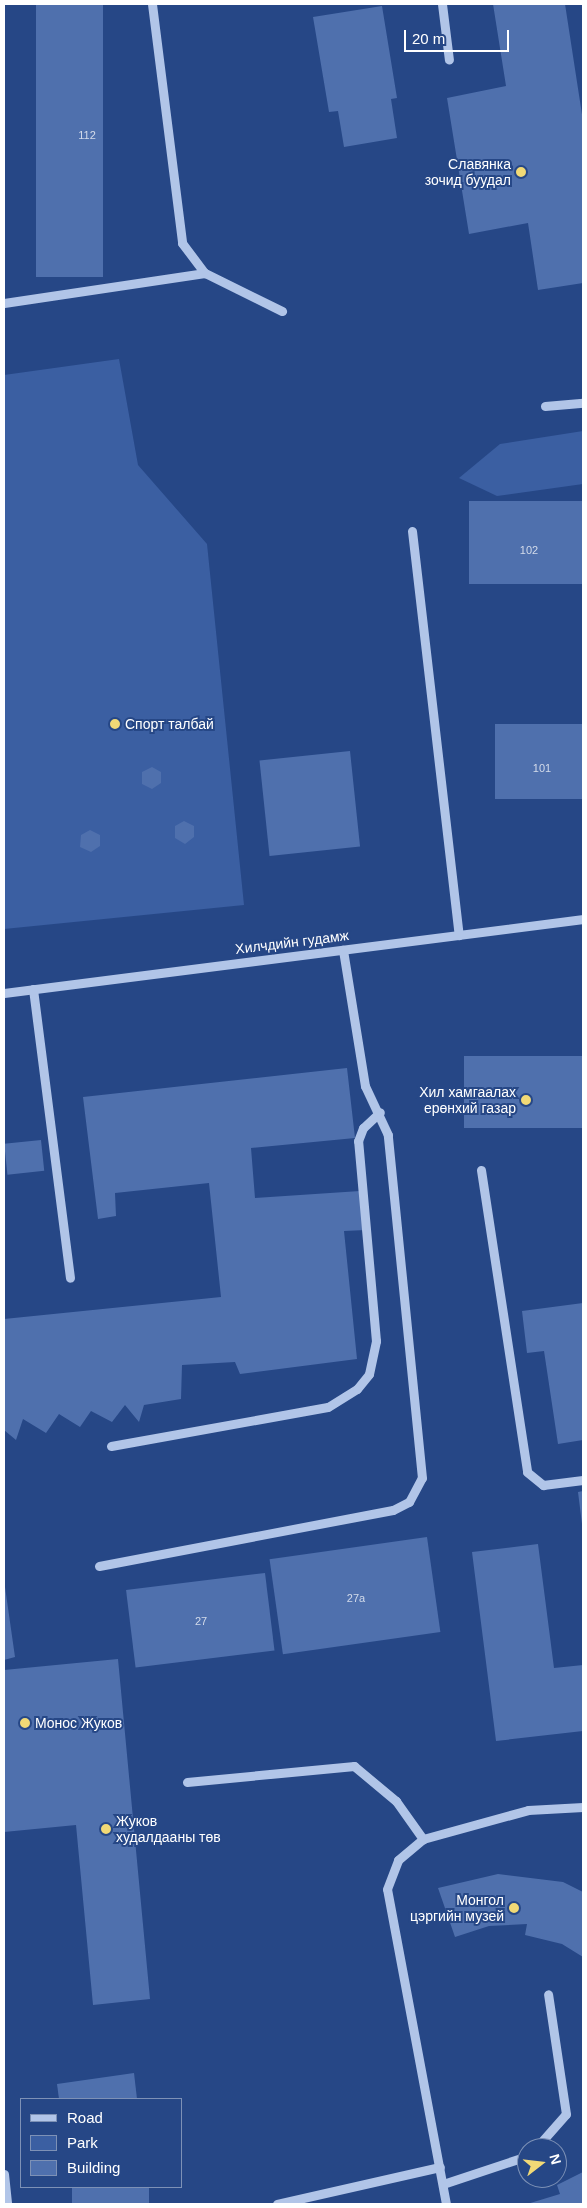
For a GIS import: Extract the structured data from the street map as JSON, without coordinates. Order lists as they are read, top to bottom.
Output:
{
  "streets": {
    "street": ["Хилчдийн гудамж"]
  },
  "places": [
    "Славянка зочид буудал",
    "Спорт талбай",
    "Хил хамгаалах ерөнхий газар",
    "Монос Жуков",
    "Жуков худалдааны төв",
    "Монгол цэргийн музей"
  ],
  "house_numbers": [
    "112",
    "102",
    "101",
    "27a",
    "27"
  ],
  "legend": ["Road", "Park", "Building"],
  "scale_bar": "20 m",
  "north": "right"
}
